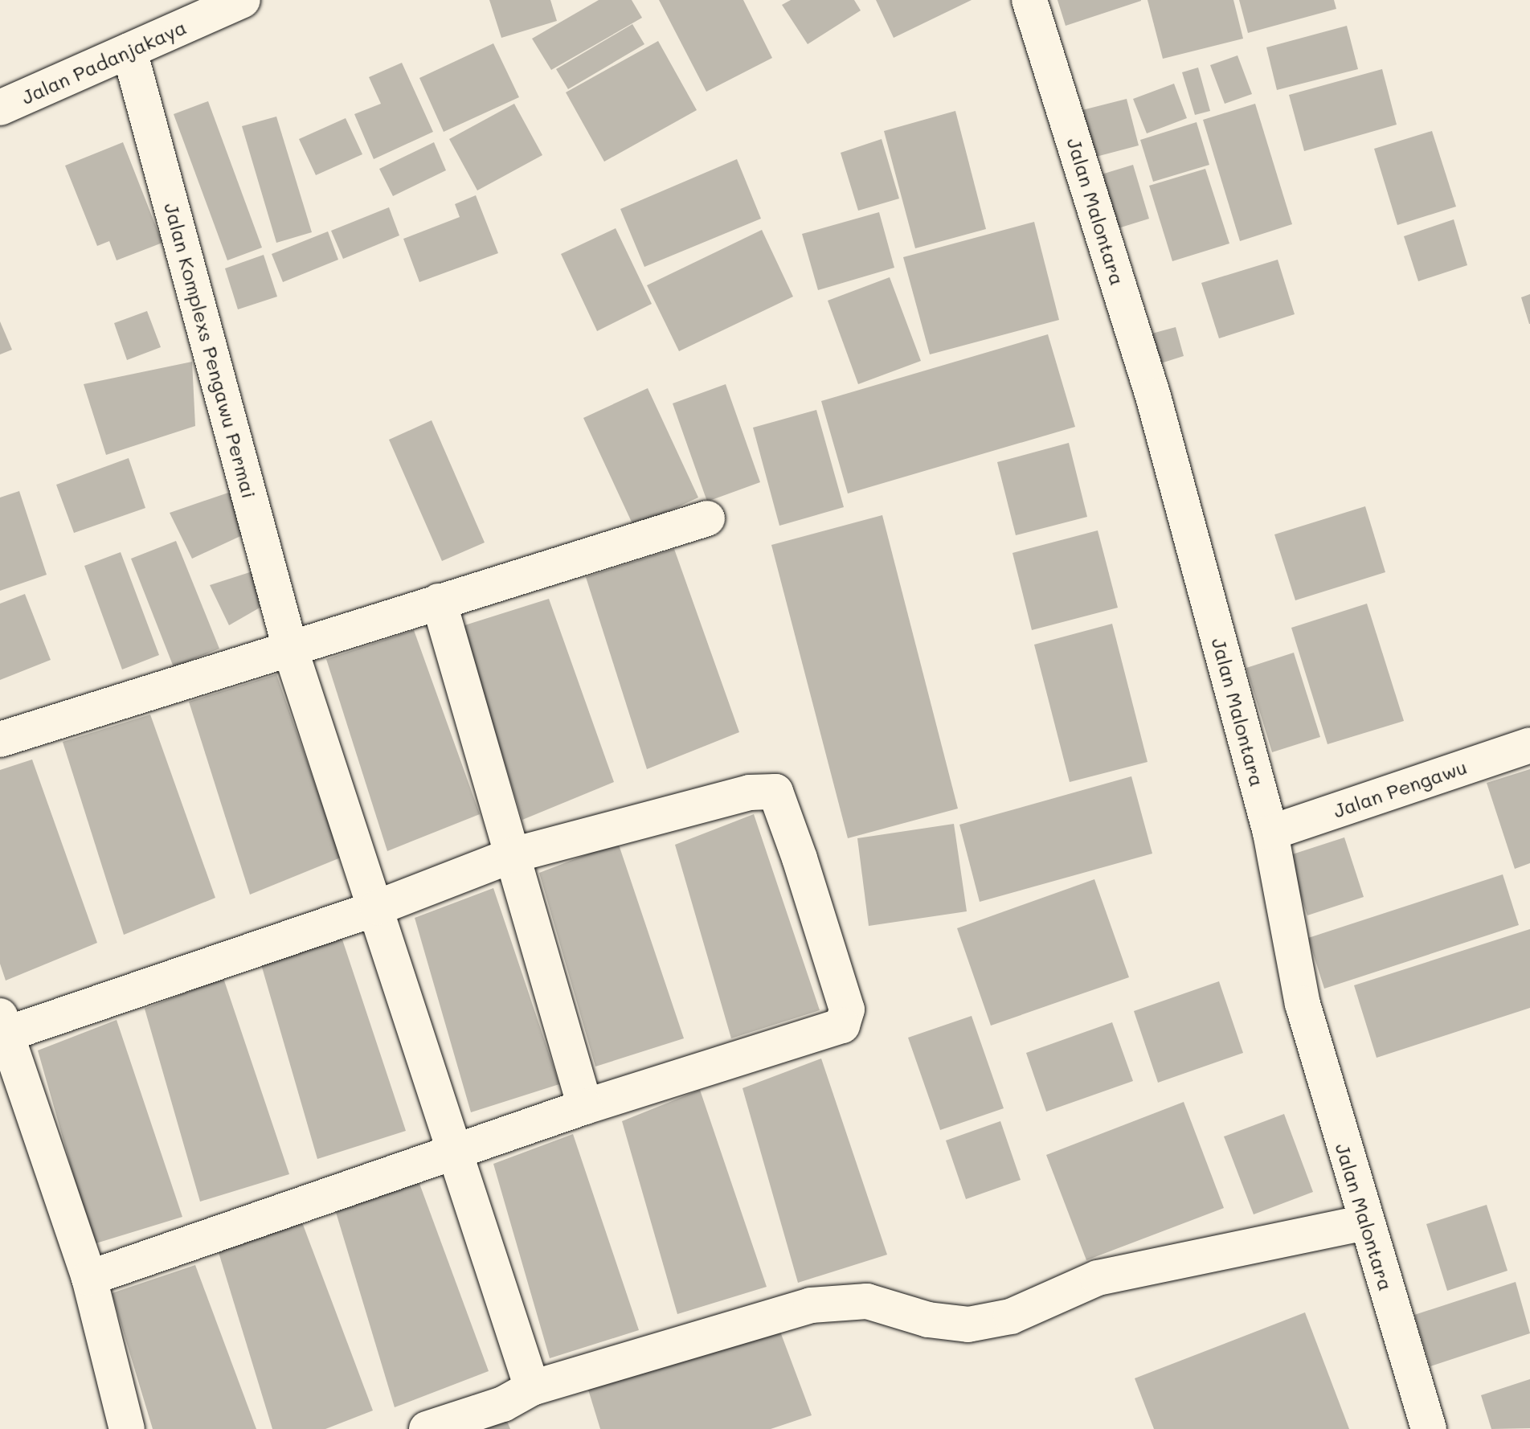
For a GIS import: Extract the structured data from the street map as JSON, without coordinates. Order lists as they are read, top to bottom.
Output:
{
  "streets": {
    "street": [
      "Jalan Padanjakaya",
      "Jalan Malontara",
      "Jalan Komplexs Pengawu Permai",
      "Jalan Pengawu"
    ]
  },
  "crossings": [
    ["Jalan Padanjakaya", "Jalan Komplexs Pengawu Permai"],
    ["Jalan Malontara", "Jalan Pengawu"]
  ]
}
